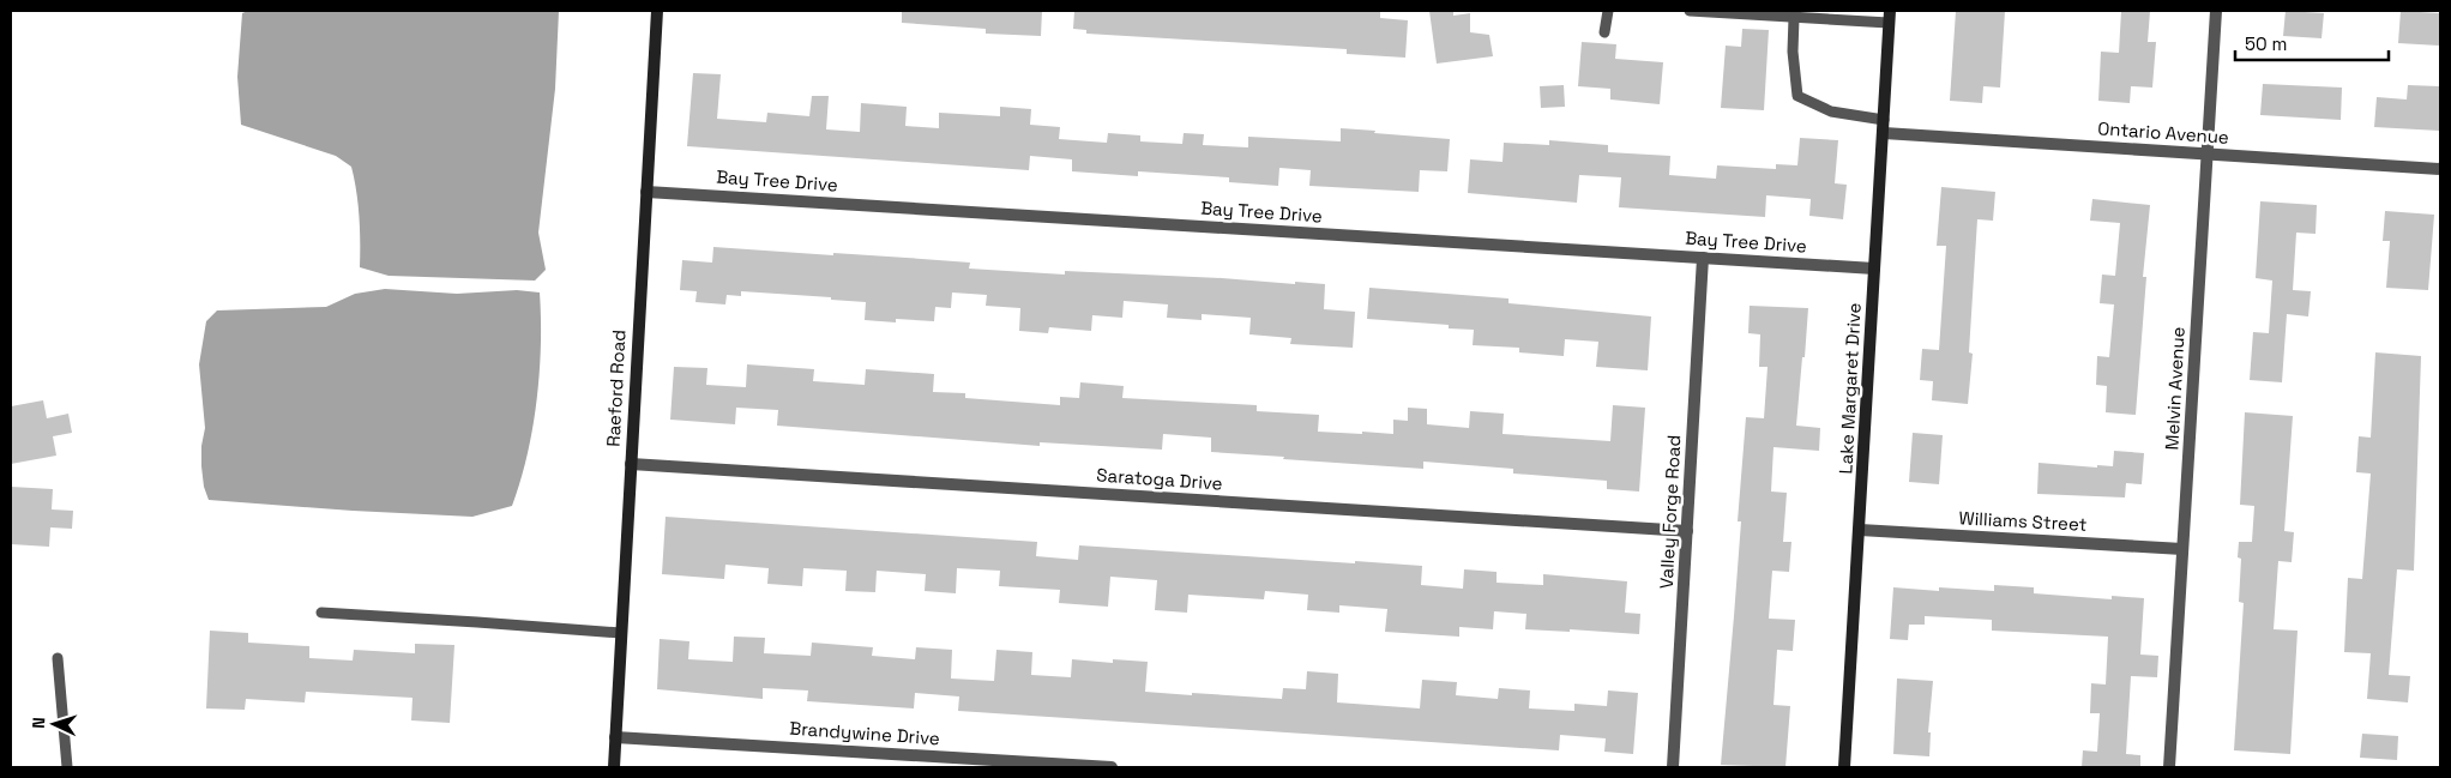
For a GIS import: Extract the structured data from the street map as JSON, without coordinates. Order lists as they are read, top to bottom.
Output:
{
  "streets": {
    "street": [
      "Ontario Avenue",
      "Bay Tree Drive",
      "Raeford Road",
      "Lake Margaret Drive",
      "Melvin Avenue",
      "Saratoga Drive",
      "Valley Forge Road",
      "Williams Street",
      "Brandywine Drive"
    ]
  },
  "crossings": [
    ["Ontario Avenue", "Lake Margaret Drive"],
    ["Ontario Avenue", "Melvin Avenue"],
    ["Bay Tree Drive", "Raeford Road"],
    ["Bay Tree Drive", "Lake Margaret Drive"],
    ["Bay Tree Drive", "Valley Forge Road"],
    ["Raeford Road", "Saratoga Drive"],
    ["Raeford Road", "Brandywine Drive"],
    ["Lake Margaret Drive", "Williams Street"],
    ["Melvin Avenue", "Williams Street"],
    ["Saratoga Drive", "Valley Forge Road"]
  ],
  "scale_bar": "50 m",
  "north": "left"
}
